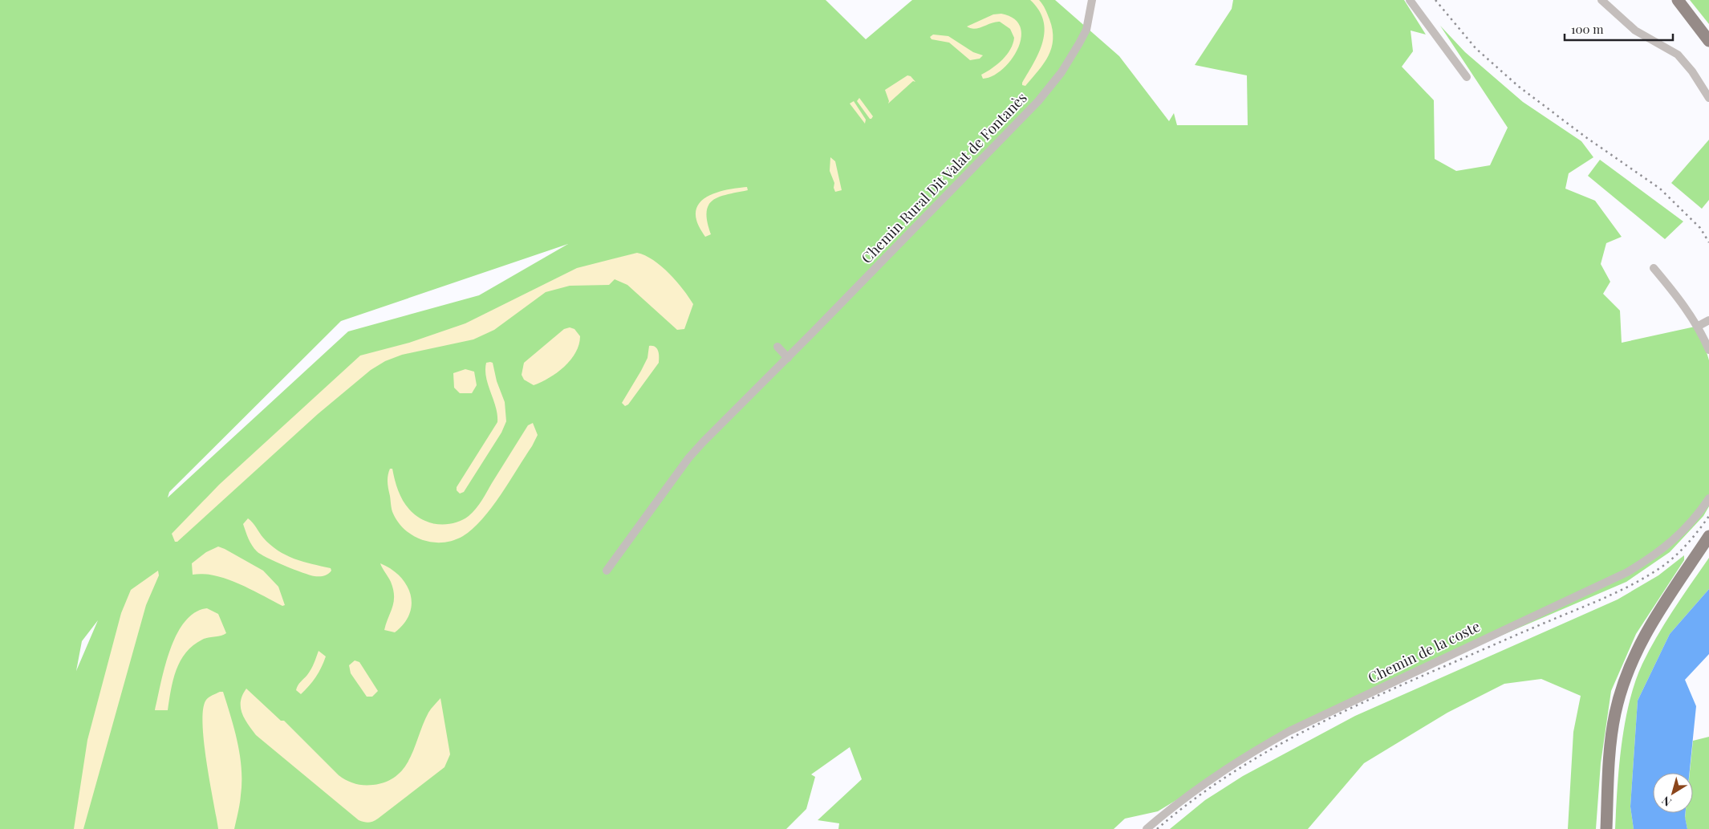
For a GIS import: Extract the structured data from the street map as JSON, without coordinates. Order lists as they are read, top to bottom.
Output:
{
  "streets": {
    "street": ["Chemin Rural Dit Valat de Fontanès", "Chemin de la coste"]
  },
  "scale_bar": "100 m",
  "north": "bottom left"
}
